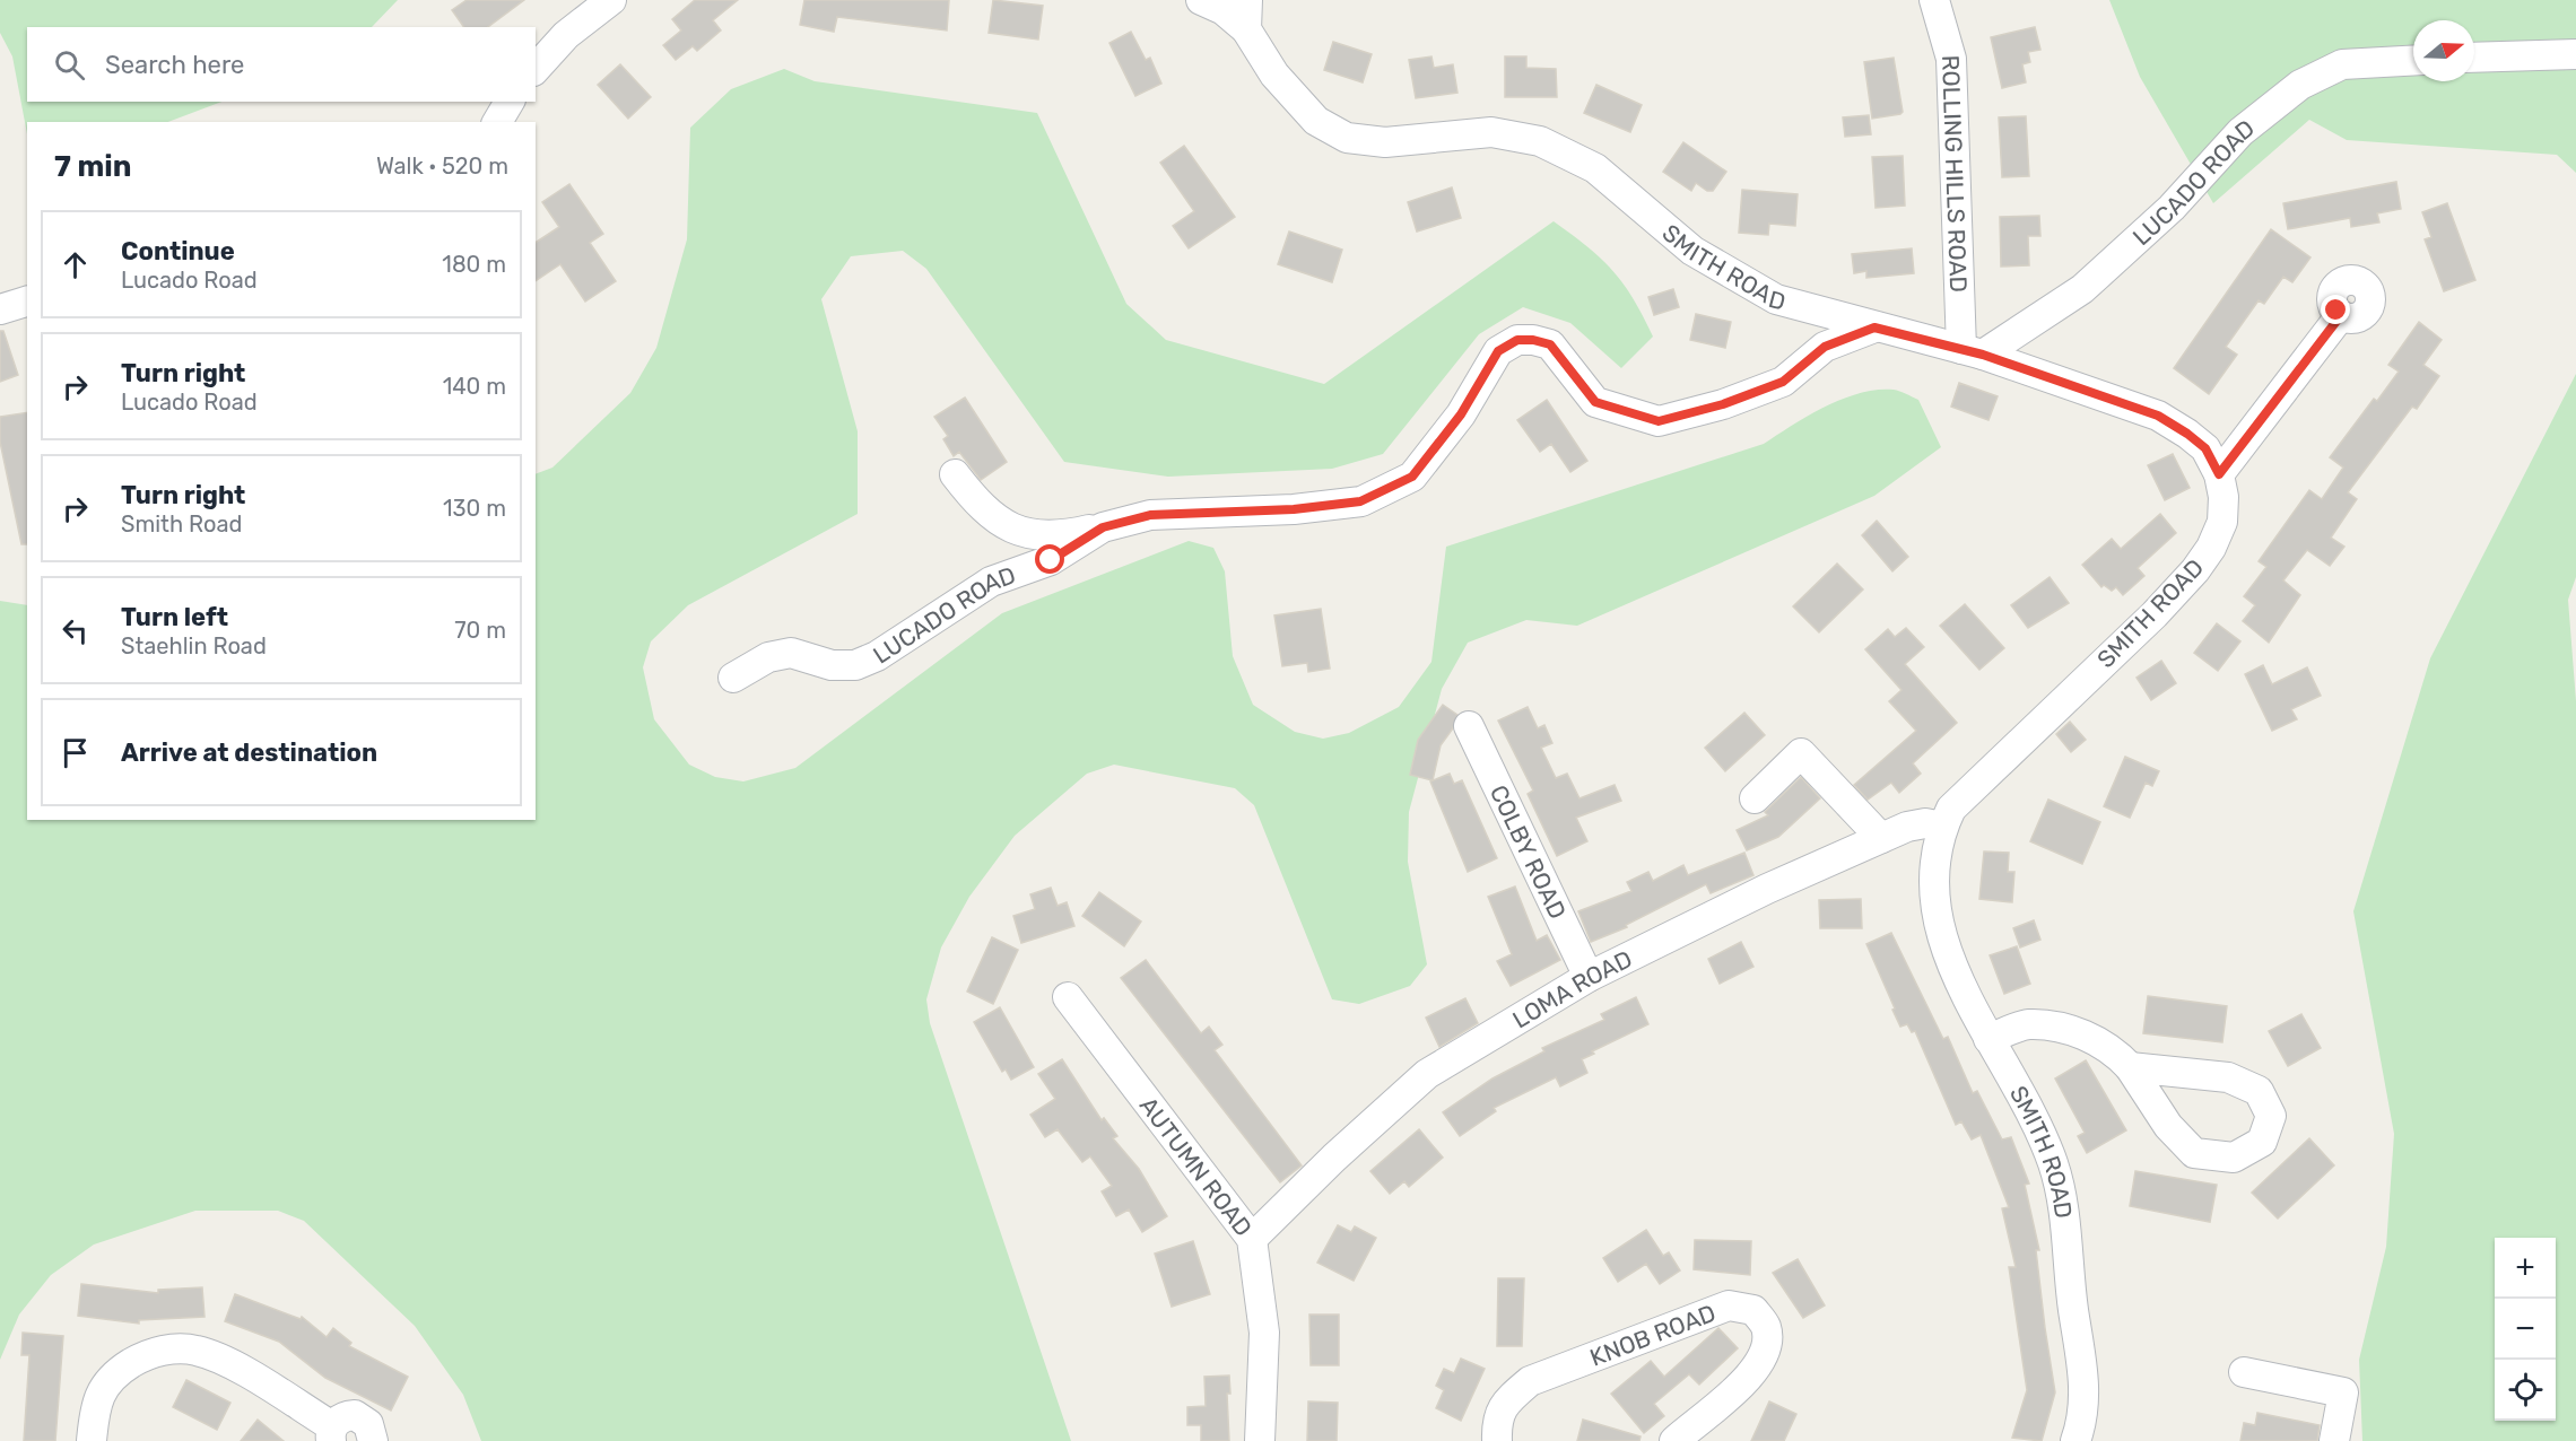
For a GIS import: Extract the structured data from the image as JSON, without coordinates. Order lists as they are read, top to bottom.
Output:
{
  "streets": {
    "street": [
      "ROLLING HILLS ROAD",
      "LUCADO ROAD",
      "SMITH ROAD",
      "COLBY ROAD",
      "LOMA ROAD",
      "AUTUMN ROAD",
      "KNOB ROAD"
    ]
  },
  "crossings": [
    ["ROLLING HILLS ROAD", "LUCADO ROAD"],
    ["ROLLING HILLS ROAD", "SMITH ROAD"],
    ["LUCADO ROAD", "SMITH ROAD"],
    ["SMITH ROAD", "LOMA ROAD"],
    ["COLBY ROAD", "LOMA ROAD"],
    ["LOMA ROAD", "AUTUMN ROAD"]
  ],
  "north": "right",
  "page": {
    "search": "Search here",
    "heading": ["7 min", "Walk · 520 m"],
    "list": [
      ["Continue", "Lucado Road", "180 m"],
      ["Turn right", "Lucado Road", "140 m"],
      ["Turn right", "Smith Road", "130 m"],
      ["Turn left", "Staehlin Road", "70 m"],
      "Arrive at destination"
    ],
    "map_buttons": ["+", "−"]
  }
}
